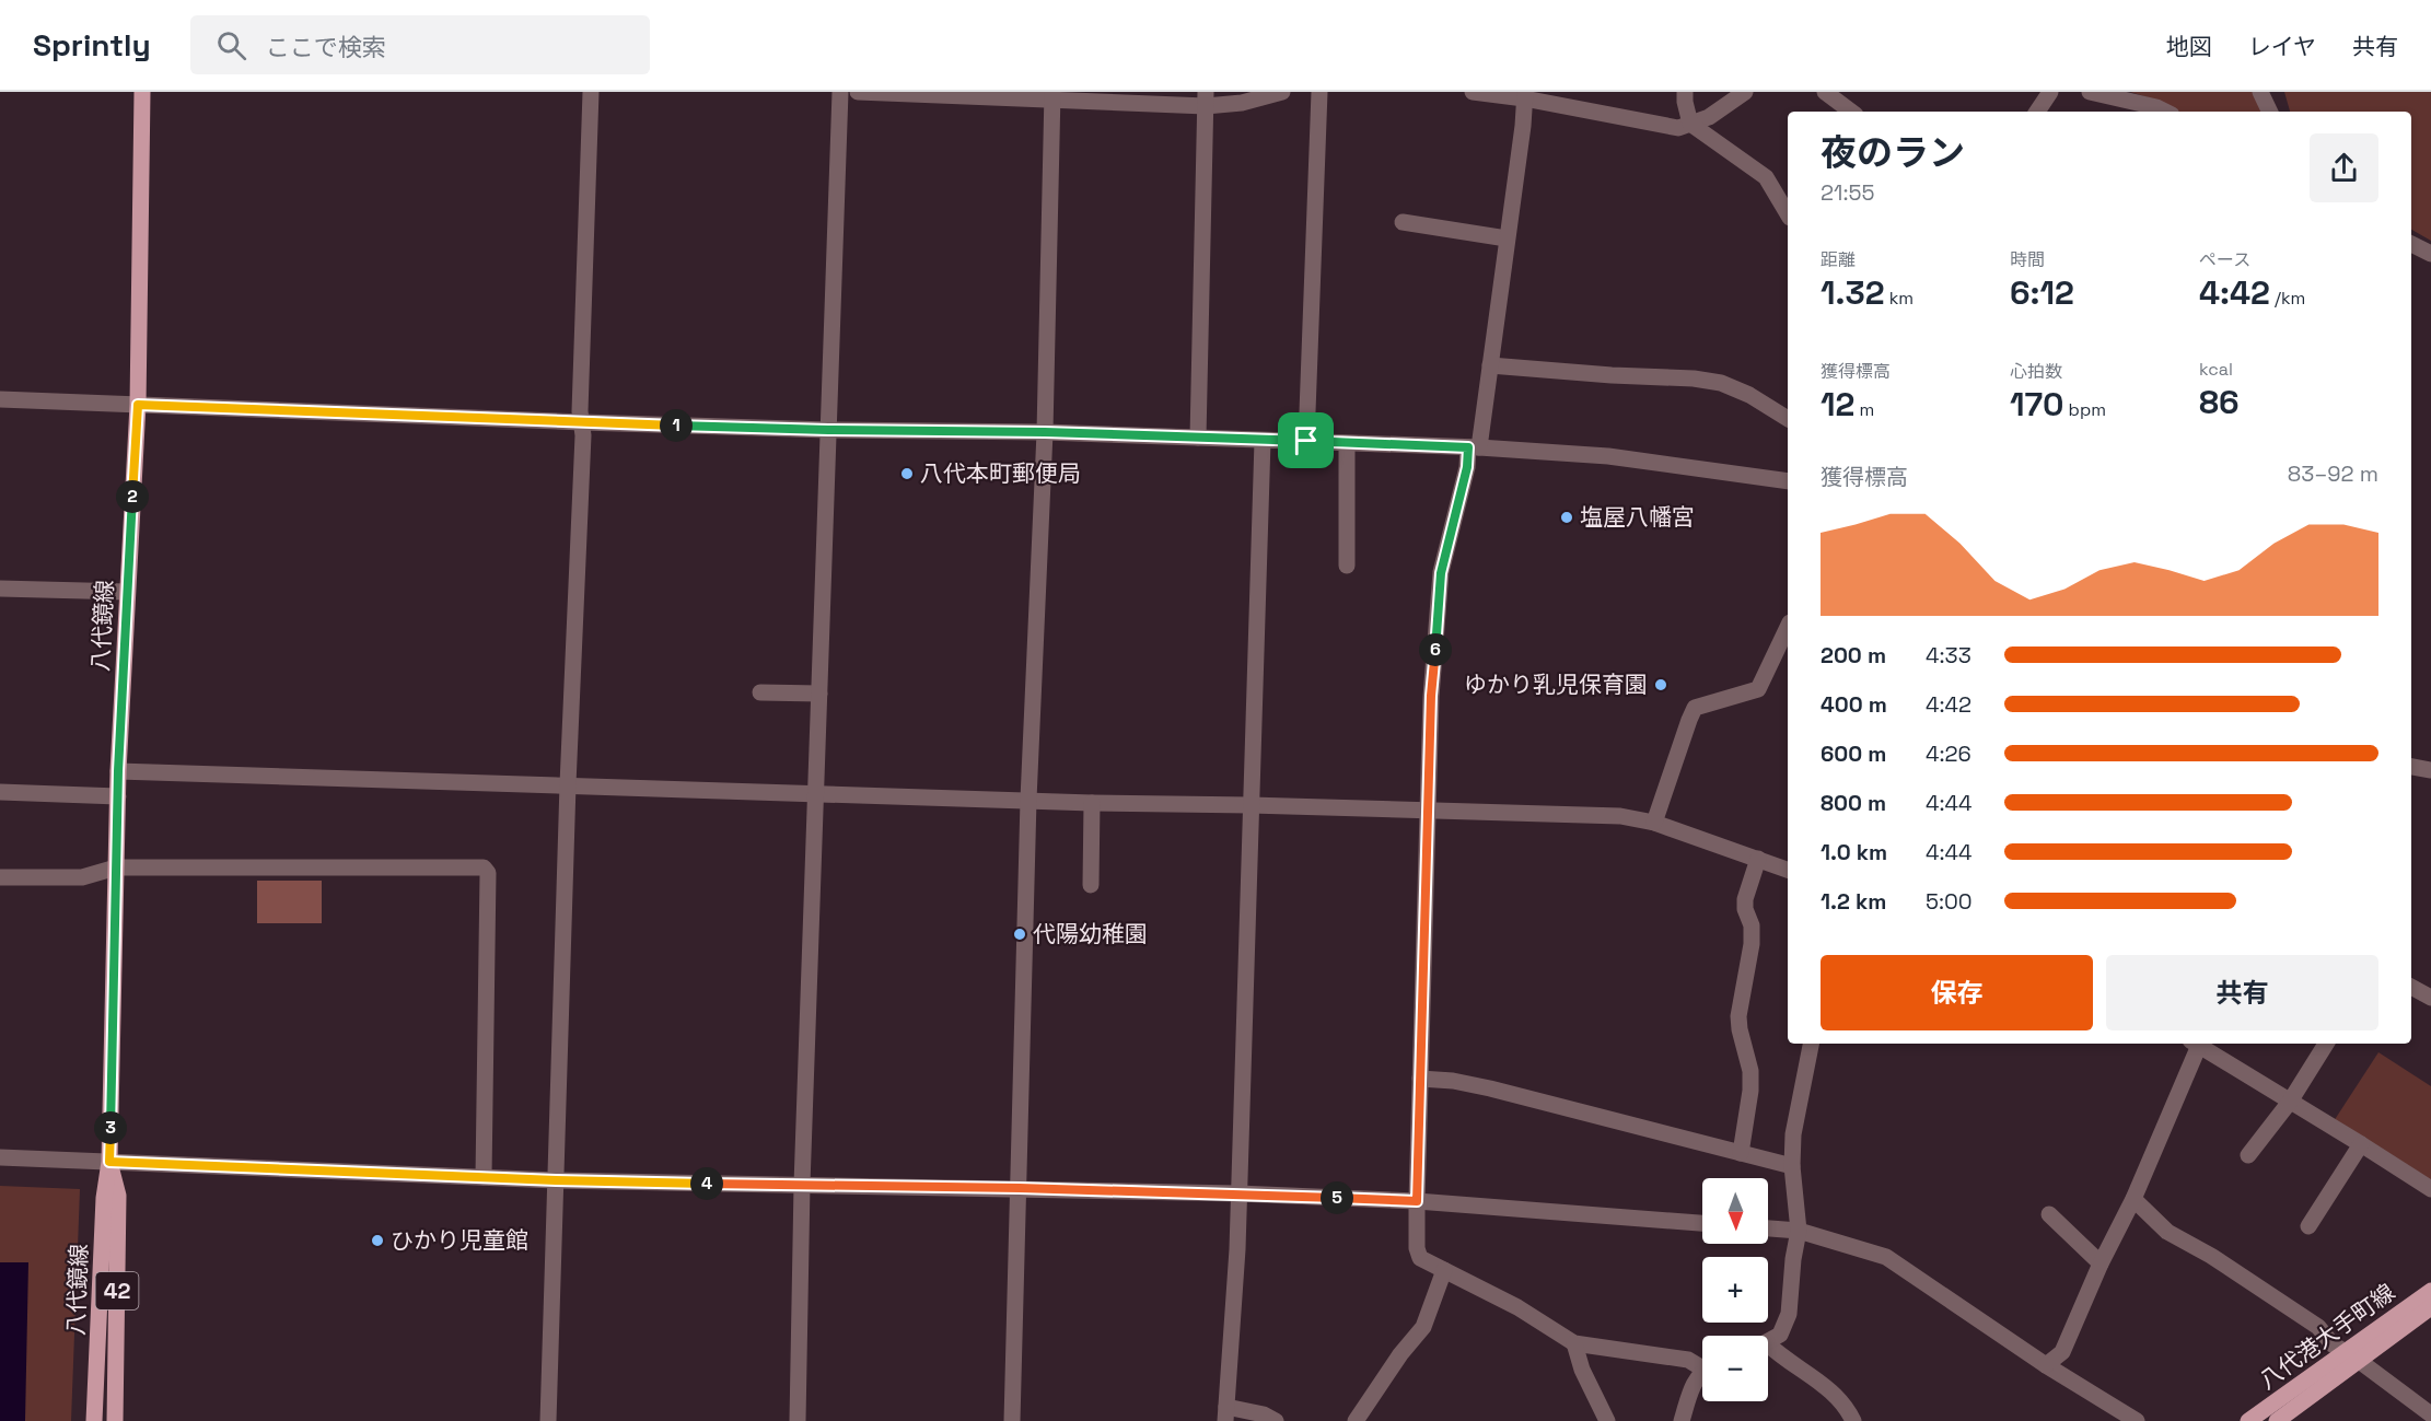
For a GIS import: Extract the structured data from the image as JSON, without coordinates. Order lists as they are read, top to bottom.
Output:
{
  "streets": {
    "main road": ["八代鏡線", "42", "八代港大手町線"]
  },
  "places": [
    "八代本町郵便局",
    "塩屋八幡宮",
    "ゆかり乳児保育園",
    "代陽幼稚園",
    "ひかり児童館"
  ],
  "north": "bottom",
  "page": {
    "header": "Sprintly",
    "search": "ここで検索",
    "nav": ["地図", "レイヤ", "共有"],
    "heading": ["夜のラン", "21:55"],
    "stats": [
      ["距離", "1.32 km"],
      ["時間", "6:12"],
      ["ペース", "4:42 /km"],
      ["獲得標高", "12 m"],
      ["心拍数", "170 bpm"],
      ["kcal", "86"]
    ],
    "pins": [
      "1",
      "2",
      "6",
      "3",
      "4",
      "5"
    ],
    "chart": ["獲得標高", "83–92 m"],
    "list": [
      {
        "name": "200 m",
        "note": "4:33"
      },
      {
        "name": "400 m",
        "note": "4:42"
      },
      {
        "name": "600 m",
        "note": "4:26"
      },
      {
        "name": "800 m",
        "note": "4:44"
      },
      {
        "name": "1.0 km",
        "note": "4:44"
      },
      {
        "name": "1.2 km",
        "note": "5:00"
      }
    ],
    "buttons": ["保存", "共有"],
    "map_buttons": ["+", "−"]
  }
}
